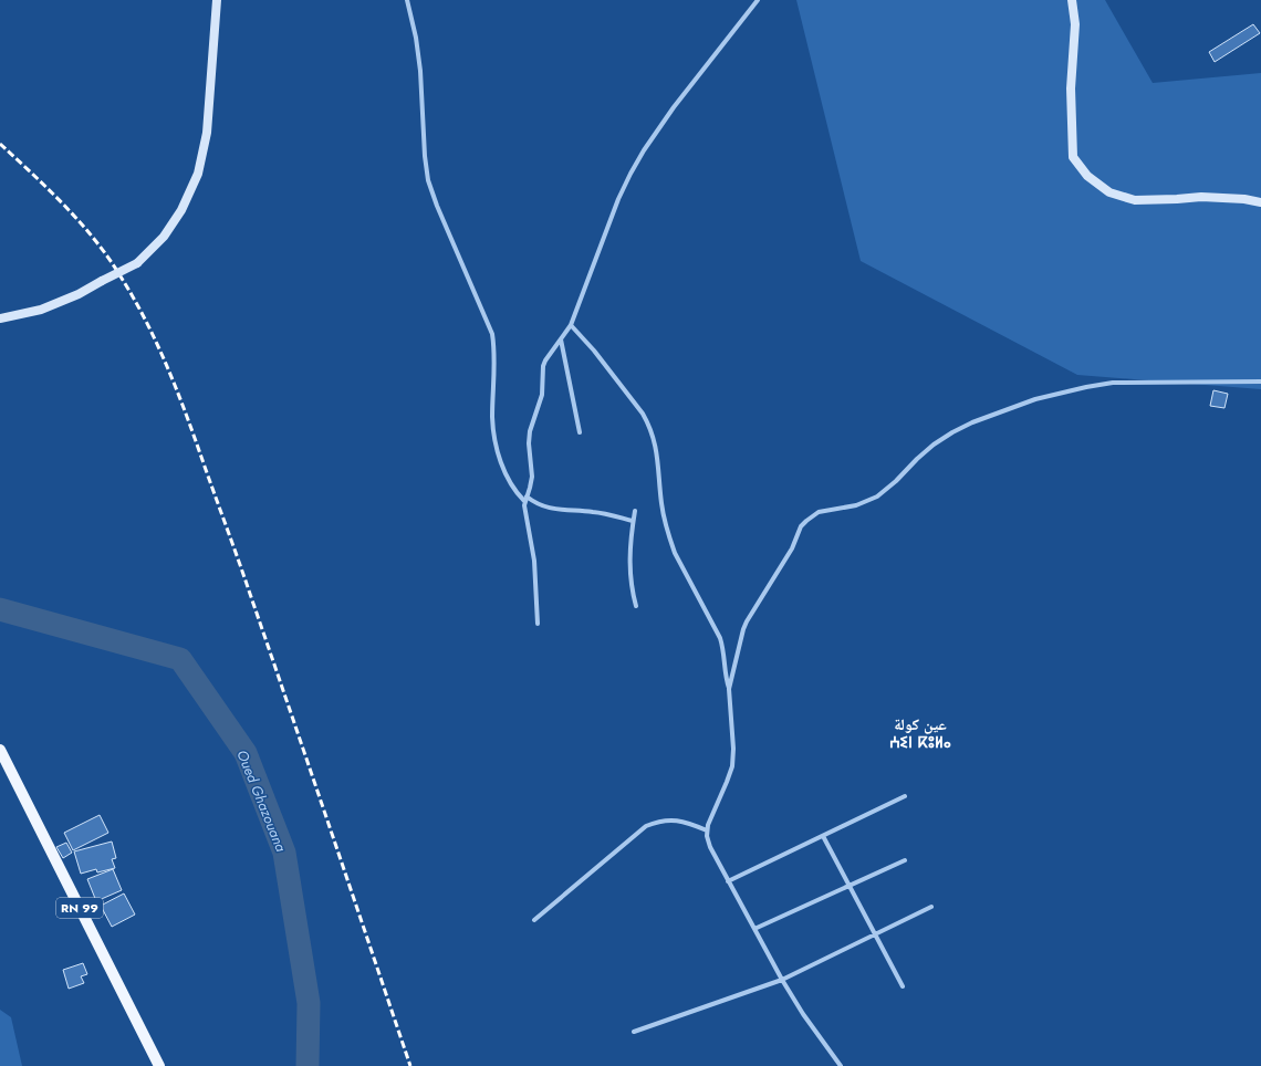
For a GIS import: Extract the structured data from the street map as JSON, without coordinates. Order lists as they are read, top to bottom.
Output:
{
  "streets": {
    "main road": ["RN 99"]
  },
  "districts": ["عين كولة ⵄⵉⵏ ⴽⵓⵍⴰ"],
  "water": ["Oued Ghazouana"]
}
